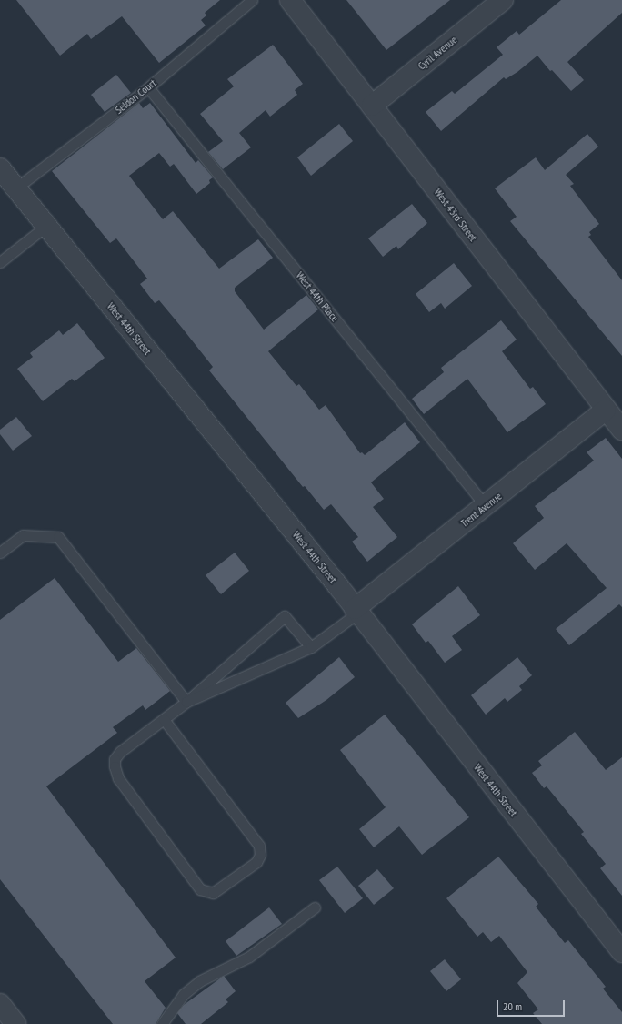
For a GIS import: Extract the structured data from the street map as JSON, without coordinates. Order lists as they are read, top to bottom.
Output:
{
  "streets": {
    "street": [
      "Cyril Avenue",
      "West 43rd Street",
      "West 44th Street",
      "Trent Avenue"
    ],
    "lane": ["Seldon Court", "West 44th Place"]
  },
  "crossings": [
    ["Cyril Avenue", "West 43rd Street"],
    ["Seldon Court", "West 44th Place"],
    ["Seldon Court", "West 44th Street"],
    ["West 43rd Street", "Trent Avenue"],
    ["West 44th Place", "Trent Avenue"],
    ["West 44th Street", "Trent Avenue"]
  ],
  "scale_bar": "20 m"
}
